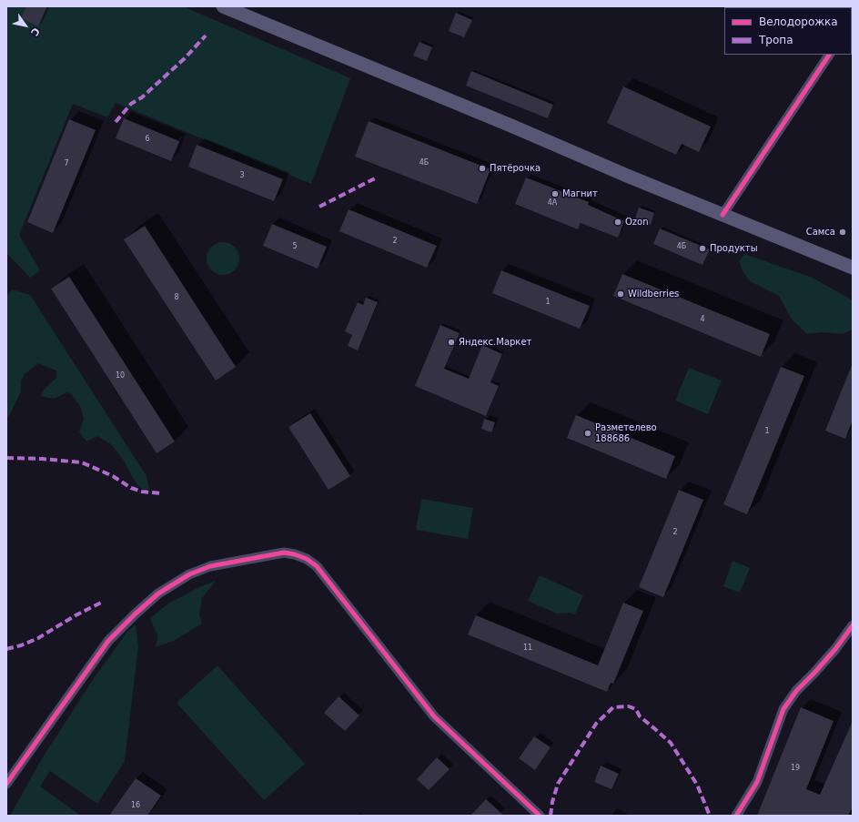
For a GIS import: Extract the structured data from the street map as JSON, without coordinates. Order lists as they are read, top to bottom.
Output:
{
  "places": [
    "Пятёрочка",
    "Магнит",
    "Ozon",
    "Самса",
    "Продукты",
    "Wildberries",
    "Яндекс.Маркет",
    "Разметелево 188686"
  ],
  "house_numbers": [
    "6",
    "4Б",
    "7",
    "3",
    "4А",
    "2",
    "5",
    "4Б",
    "8",
    "1",
    "4",
    "10",
    "1",
    "2",
    "11",
    "19",
    "16"
  ],
  "legend": ["Велодорожка", "Тропа"],
  "north": "bottom right"
}
